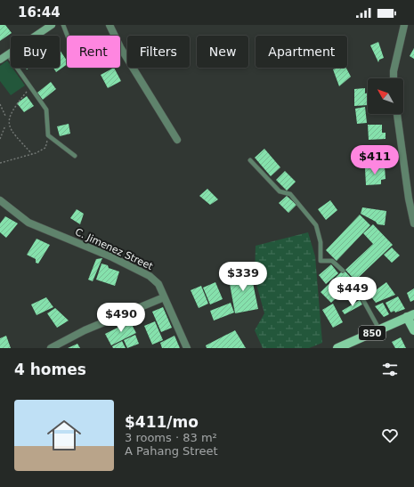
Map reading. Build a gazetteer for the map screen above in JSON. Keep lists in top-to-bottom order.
{
  "streets": {
    "main road": ["850"],
    "street": ["C. Jimenez Street"]
  },
  "north": "top left",
  "page": {
    "status": "16:44",
    "chip": [
      "Buy",
      "Rent",
      "Filters",
      "New",
      "Apartment"
    ],
    "price": [
      "$411",
      "$339",
      "$449",
      "$490"
    ],
    "heading": "4 homes",
    "list": [
      {
        "name": "$411/mo",
        "note": "3 rooms · 83 m² · A Pahang Street"
      }
    ]
  }
}
